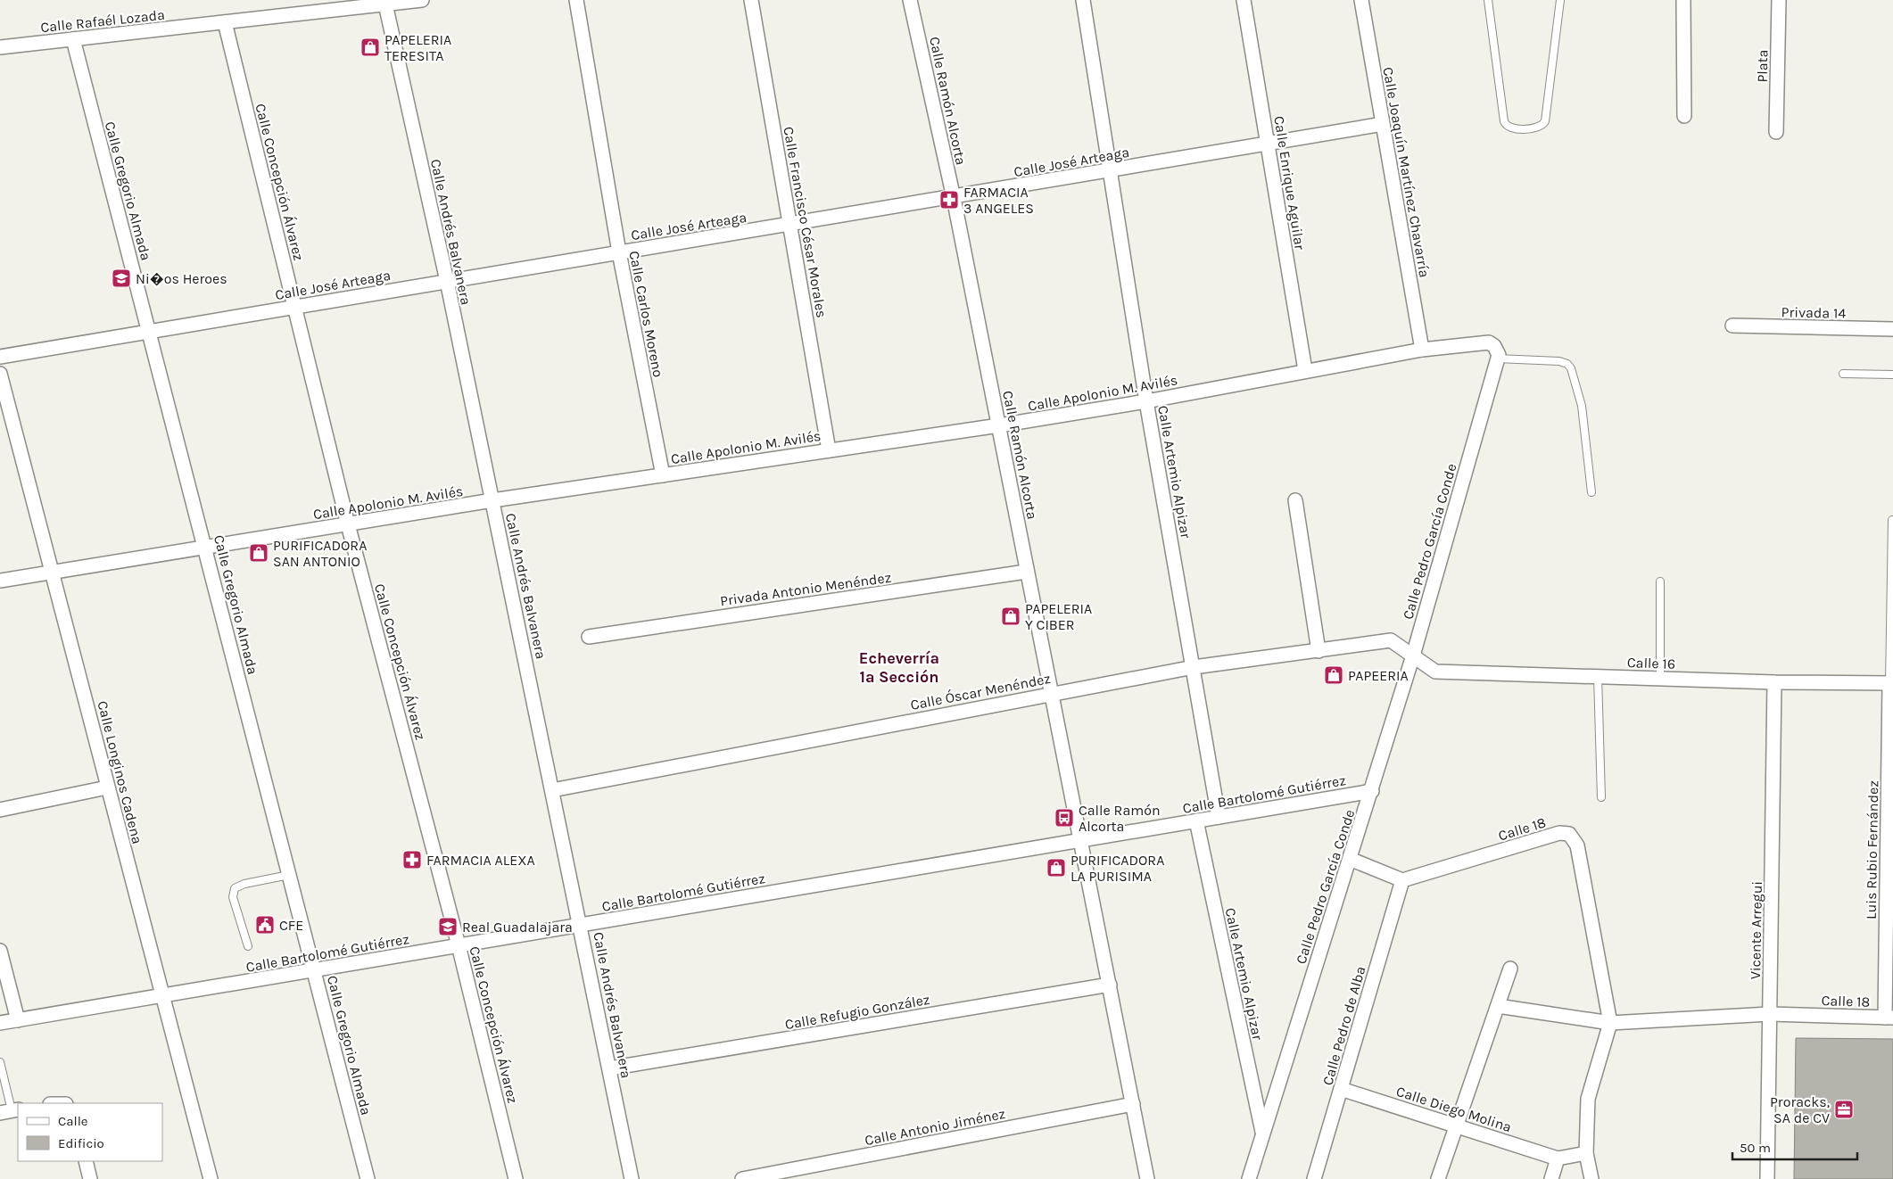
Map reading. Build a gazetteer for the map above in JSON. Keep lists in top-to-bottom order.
{
  "streets": {
    "street": [
      "Calle Rafaél Lozada",
      "Plata",
      "Calle Ramón Alcorta",
      "Calle José Arteaga",
      "Calle Joaquín Martínez Chavarría",
      "Calle Concepción Álvarez",
      "Calle Enrique Aguilar",
      "Calle Gregorio Almada",
      "Calle Francisco César Morales",
      "Calle Andrés Balvanera",
      "Privada 14",
      "Calle Carlos Moreno",
      "Calle Apolonio M. Avilés",
      "Calle Artemio Alpizar",
      "Calle Pedro García Conde",
      "Privada Antonio Menéndez",
      "Calle 16",
      "Calle Óscar Menéndez",
      "Calle Longinos Cadena",
      "Calle Bartolomé Gutiérrez",
      "Calle 18",
      "Luis Rubio Fernández",
      "Vicente Arregui",
      "Calle Refugio González",
      "Calle Pedro de Alba",
      "Calle Diego Molina",
      "Calle Antonio Jiménez"
    ]
  },
  "crossings": [
    ["Calle Rafaél Lozada", "Calle Concepción Álvarez"],
    ["Calle Rafaél Lozada", "Calle Gregorio Almada"],
    ["Calle Rafaél Lozada", "Calle Andrés Balvanera"],
    ["Calle Ramón Alcorta", "Calle José Arteaga"],
    ["Calle Ramón Alcorta", "Calle Apolonio M. Avilés"],
    ["Calle Ramón Alcorta", "Privada Antonio Menéndez"],
    ["Calle Ramón Alcorta", "Calle Óscar Menéndez"],
    ["Calle Ramón Alcorta", "Calle Bartolomé Gutiérrez"],
    ["Calle Ramón Alcorta", "Calle Refugio González"],
    ["Calle Ramón Alcorta", "Calle Antonio Jiménez"],
    ["Calle José Arteaga", "Calle Joaquín Martínez Chavarría"],
    ["Calle José Arteaga", "Calle Concepción Álvarez"],
    ["Calle José Arteaga", "Calle Enrique Aguilar"],
    ["Calle José Arteaga", "Calle Gregorio Almada"],
    ["Calle José Arteaga", "Calle Francisco César Morales"],
    ["Calle José Arteaga", "Calle Andrés Balvanera"],
    ["Calle José Arteaga", "Calle Carlos Moreno"],
    ["Calle José Arteaga", "Calle Artemio Alpizar"],
    ["Calle Joaquín Martínez Chavarría", "Calle Apolonio M. Avilés"],
    ["Calle Concepción Álvarez", "Calle Apolonio M. Avilés"],
    ["Calle Concepción Álvarez", "Calle Bartolomé Gutiérrez"],
    ["Calle Enrique Aguilar", "Calle Apolonio M. Avilés"],
    ["Calle Gregorio Almada", "Calle Apolonio M. Avilés"],
    ["Calle Gregorio Almada", "Calle Bartolomé Gutiérrez"],
    ["Calle Francisco César Morales", "Calle Apolonio M. Avilés"],
    ["Calle Andrés Balvanera", "Calle Apolonio M. Avilés"],
    ["Calle Andrés Balvanera", "Calle Óscar Menéndez"],
    ["Calle Andrés Balvanera", "Calle Bartolomé Gutiérrez"],
    ["Calle Andrés Balvanera", "Calle Refugio González"],
    ["Calle Carlos Moreno", "Calle Apolonio M. Avilés"],
    ["Calle Apolonio M. Avilés", "Calle Artemio Alpizar"],
    ["Calle Apolonio M. Avilés", "Calle Pedro García Conde"],
    ["Calle Apolonio M. Avilés", "Calle Longinos Cadena"],
    ["Calle Artemio Alpizar", "Calle Pedro García Conde"],
    ["Calle Artemio Alpizar", "Calle Óscar Menéndez"],
    ["Calle Artemio Alpizar", "Calle Bartolomé Gutiérrez"],
    ["Calle Pedro García Conde", "Calle 16"],
    ["Calle Pedro García Conde", "Calle Óscar Menéndez"],
    ["Calle Pedro García Conde", "Calle Bartolomé Gutiérrez"],
    ["Calle 16", "Calle Óscar Menéndez"],
    ["Calle 16", "Luis Rubio Fernández"],
    ["Calle 16", "Vicente Arregui"],
    ["Calle Longinos Cadena", "Calle Bartolomé Gutiérrez"],
    ["Calle 18", "Luis Rubio Fernández"],
    ["Calle 18", "Vicente Arregui"],
    ["Calle 18", "Calle Pedro de Alba"],
    ["Calle Pedro de Alba", "Calle Diego Molina"]
  ],
  "districts": ["Echeverría 1a Sección"],
  "places": {
    "shop": [
      "PAPELERIA TERESITA",
      "PURIFICADORA SAN ANTONIO",
      "PAPELERIA Y CIBER",
      "PAPEERIA",
      "PURIFICADORA LA PURISIMA"
    ],
    "pharmacy": ["FARMACIA 3 ANGELES", "FARMACIA ALEXA"],
    "school or university": ["Ni�os Heroes", "Real Guadalajara"],
    "bus stop": ["Calle Ramón Alcorta"],
    "public building": ["CFE"],
    "office": ["Proracks, SA de CV"]
  },
  "legend": ["Calle", "Edificio"],
  "scale_bar": "50 m"
}
